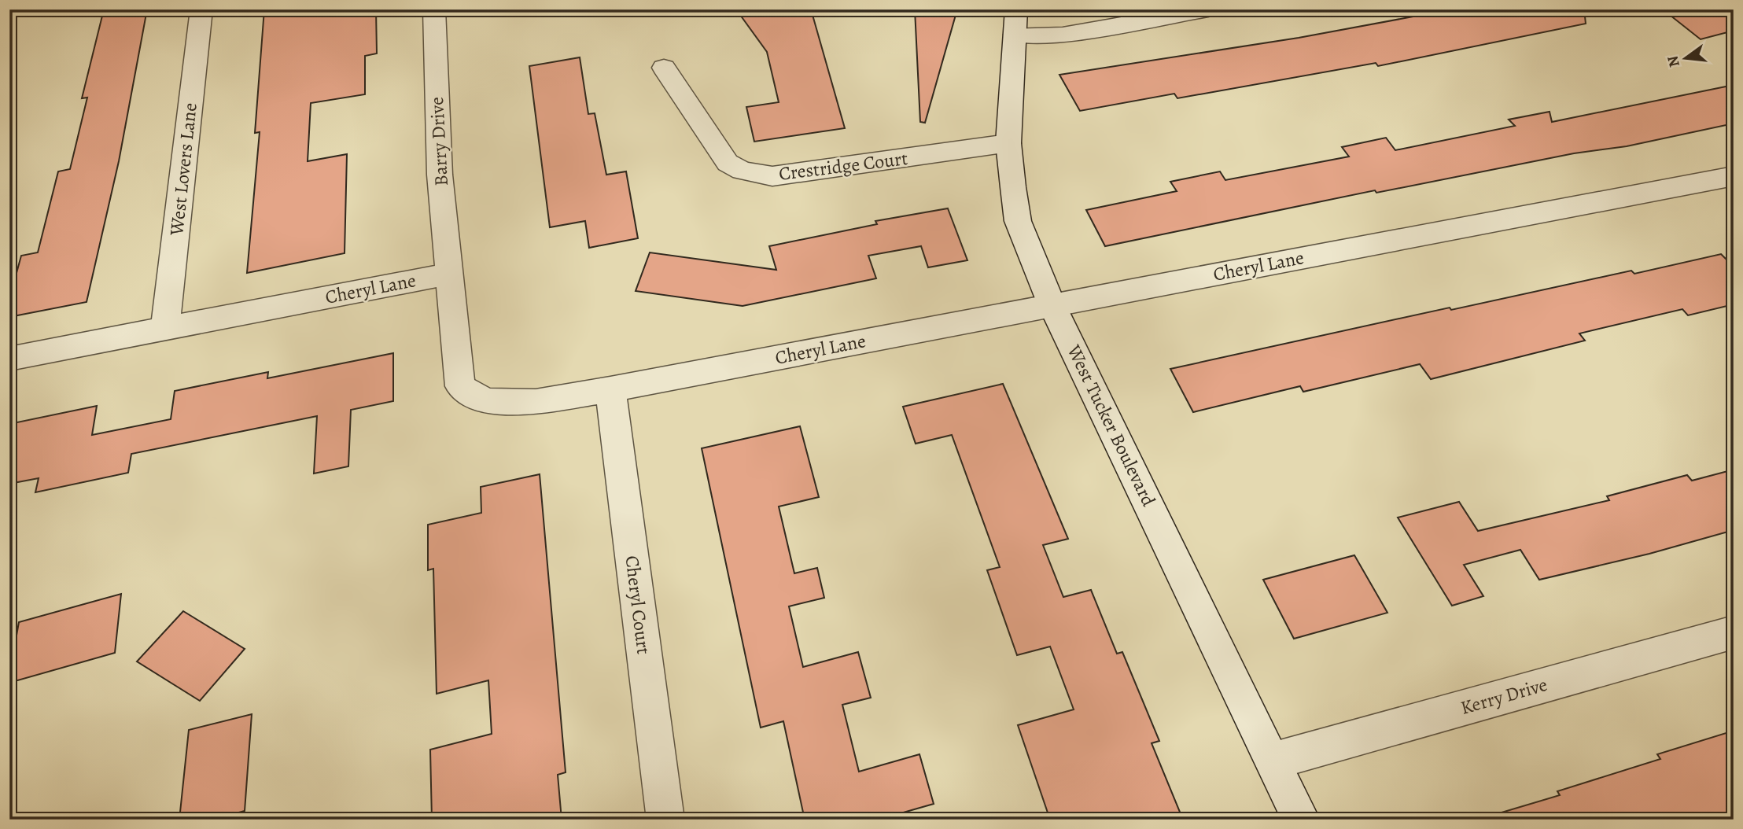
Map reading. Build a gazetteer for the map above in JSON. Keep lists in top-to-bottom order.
{
  "streets": {
    "street": [
      "Barry Drive",
      "Crestridge Court",
      "West Lovers Lane",
      "Cheryl Lane",
      "West Tucker Boulevard",
      "Cheryl Court",
      "Kerry Drive"
    ]
  },
  "crossings": [
    ["Barry Drive", "Cheryl Lane"],
    ["Crestridge Court", "West Tucker Boulevard"],
    ["West Lovers Lane", "Cheryl Lane"],
    ["Cheryl Lane", "West Tucker Boulevard"],
    ["Cheryl Lane", "Cheryl Court"],
    ["West Tucker Boulevard", "Kerry Drive"]
  ],
  "north": "left"
}
